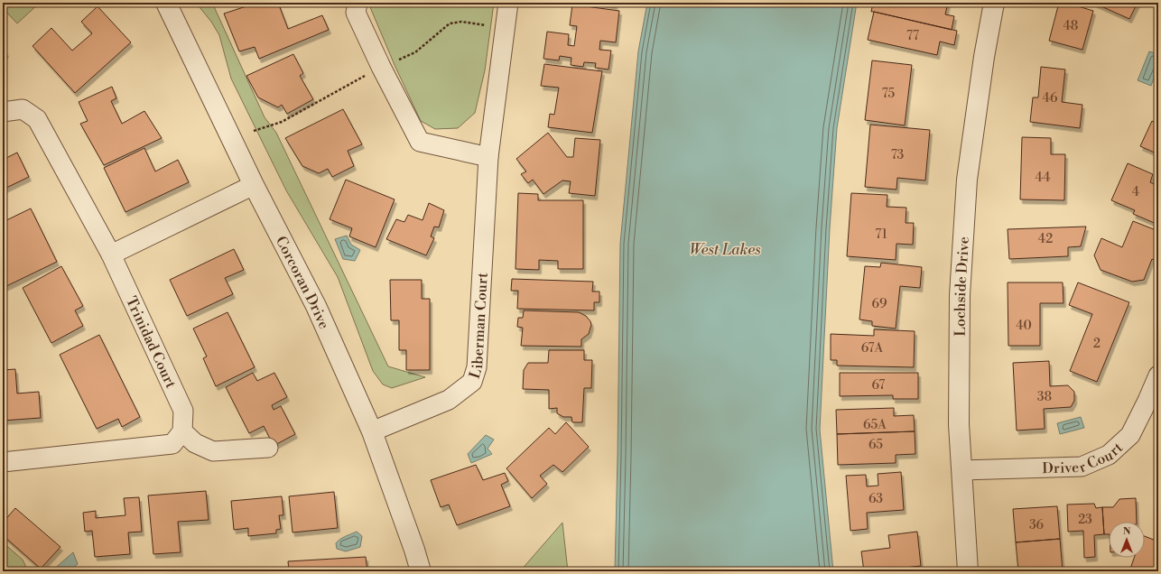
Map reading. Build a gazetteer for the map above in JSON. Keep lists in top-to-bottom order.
{
  "streets": {
    "street": [
      "Corcoran Drive",
      "Lochside Drive",
      "Liberman Court",
      "Trinidad Court",
      "Driver Court"
    ]
  },
  "crossings": [
    ["Corcoran Drive", "Liberman Court"],
    ["Lochside Drive", "Driver Court"]
  ],
  "water": ["West Lakes"],
  "house_numbers": [
    "48",
    "77",
    "75",
    "46",
    "73",
    "44",
    "4",
    "71",
    "42",
    "69",
    "40",
    "2",
    "67A",
    "67",
    "38",
    "65A",
    "65",
    "63",
    "23",
    "36"
  ],
  "north": "top"
}
